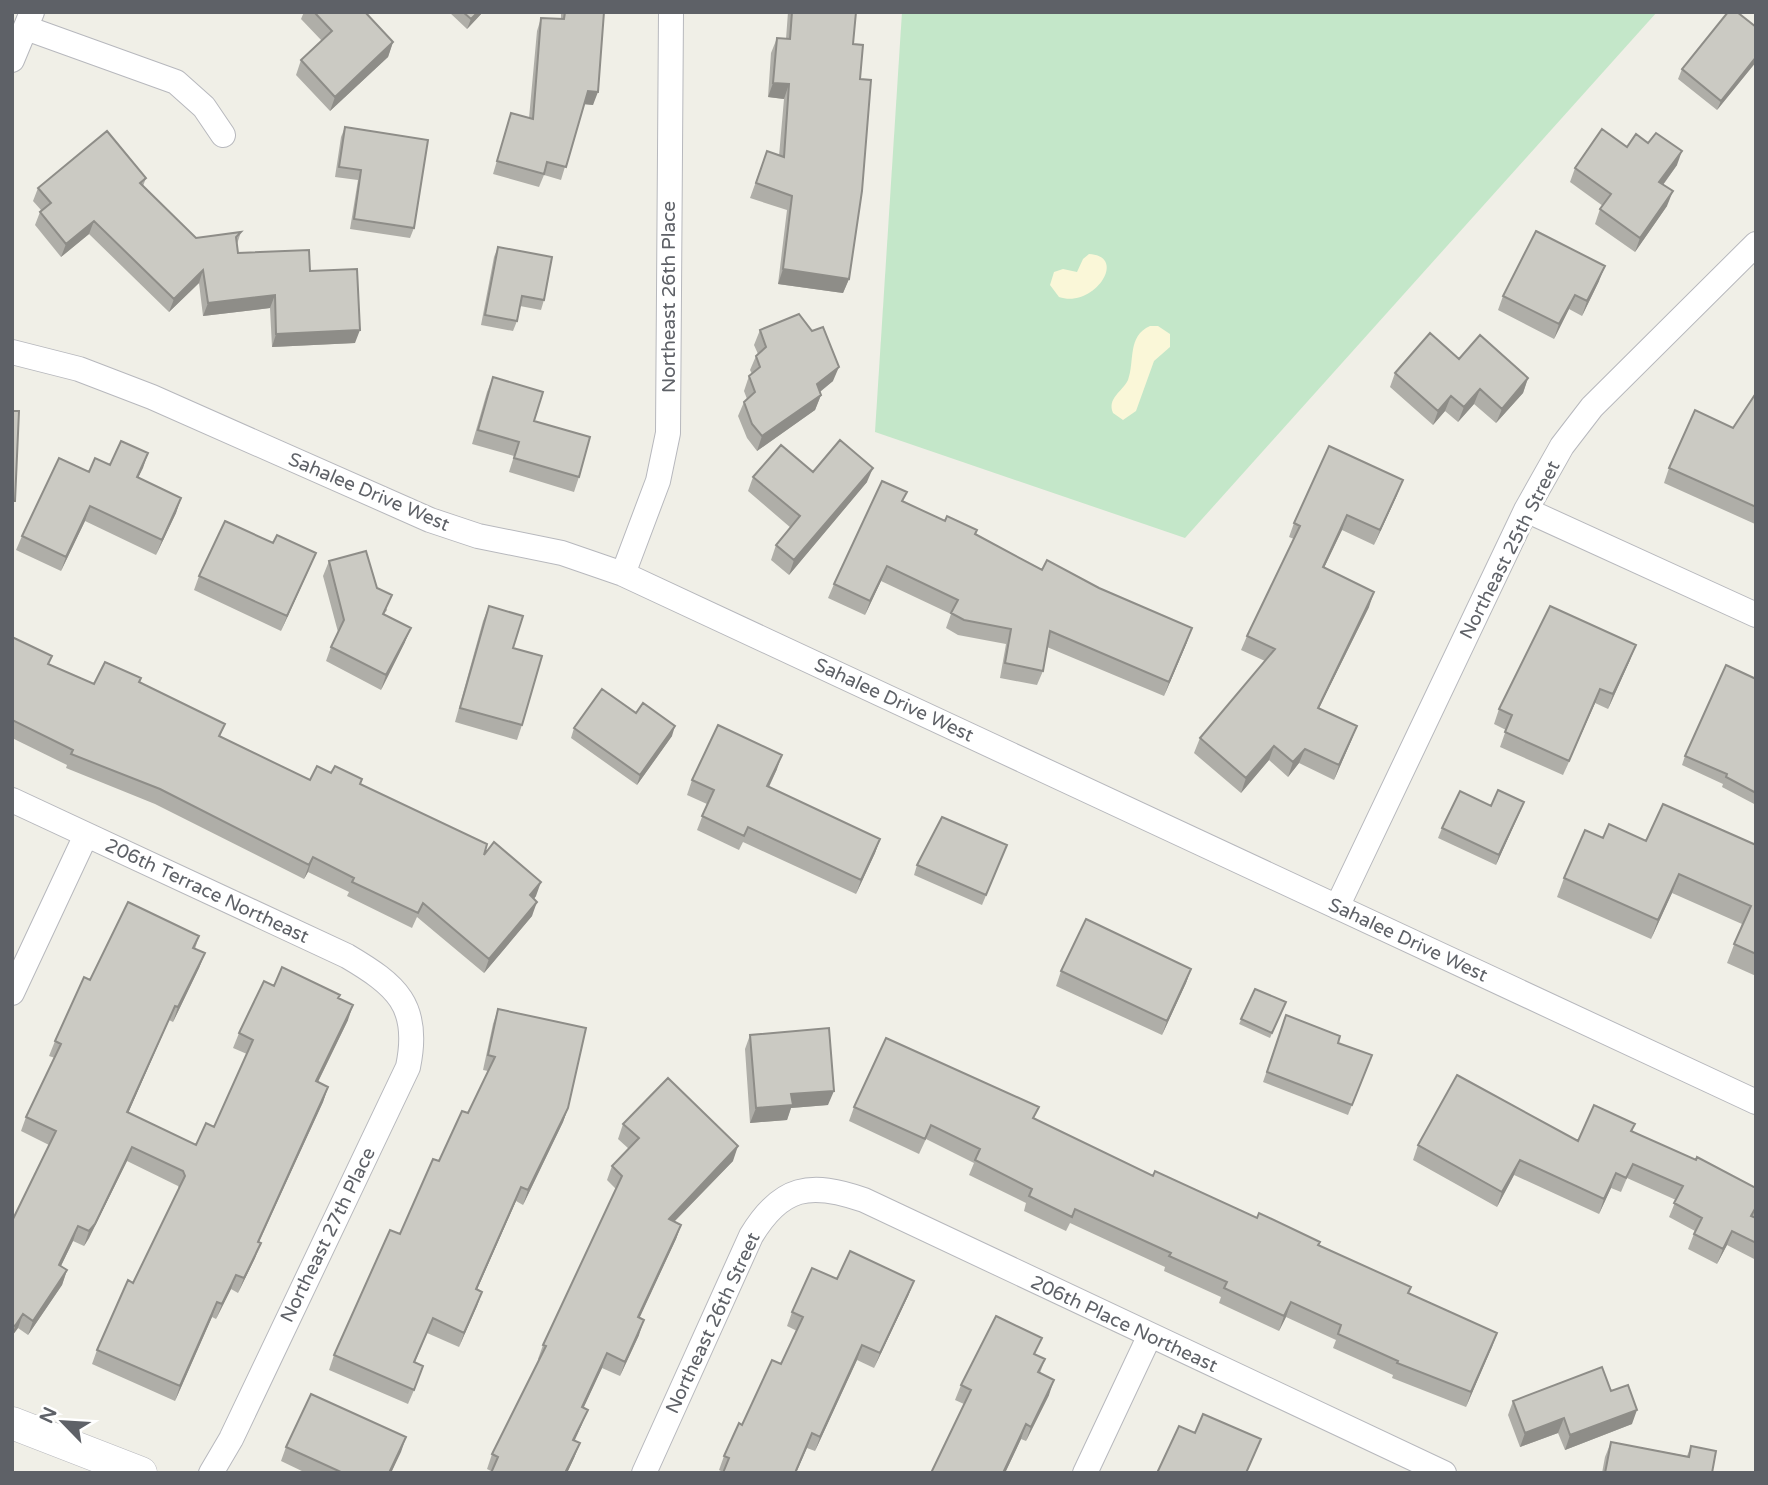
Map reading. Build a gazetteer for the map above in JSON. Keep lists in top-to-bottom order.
{
  "streets": {
    "street": [
      "Northeast 26th Place",
      "Sahalee Drive West",
      "Northeast 25th Street",
      "206th Terrace Northeast",
      "Northeast 27th Place",
      "Northeast 26th Street",
      "206th Place Northeast"
    ]
  },
  "crossings": [
    ["Northeast 26th Place", "Sahalee Drive West"],
    ["Sahalee Drive West", "Northeast 25th Street"],
    ["206th Terrace Northeast", "Northeast 27th Place"],
    ["Northeast 26th Street", "206th Place Northeast"]
  ],
  "north": "top left"
}
